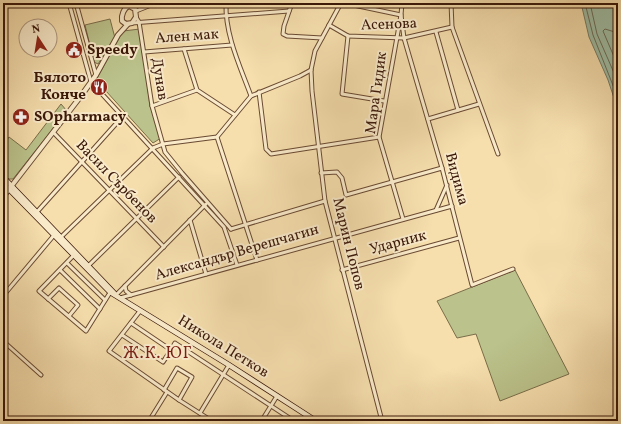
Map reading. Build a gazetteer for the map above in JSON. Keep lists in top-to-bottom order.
{
  "streets": {
    "main road": ["Никола Петков"],
    "street": [
      "Асенова",
      "Ален мак",
      "Дунав",
      "Мара Гидик",
      "Видима",
      "Васил Сърбенов",
      "Ударник",
      "Марин Попов",
      "Александър Верешчагин"
    ]
  },
  "crossings": [
    ["Асенова", "Мара Гидик"],
    ["Асенова", "Видима"],
    ["Асенова", "Марин Попов"],
    ["Ален мак", "Дунав"],
    ["Мара Гидик", "Видима"],
    ["Мара Гидик", "Александър Верешчагин"],
    ["Видима", "Ударник"],
    ["Видима", "Александър Верешчагин"],
    ["Ударник", "Марин Попов"],
    ["Марин Попов", "Александър Верешчагин"],
    ["Александър Верешчагин", "Никола Петков"]
  ],
  "districts": ["Ж.К. ЮГ"],
  "places": {
    "public building": ["Speedy"],
    "restaurant": ["Бялото Конче"],
    "pharmacy": ["SOpharmacy"]
  },
  "north": "top"
}
